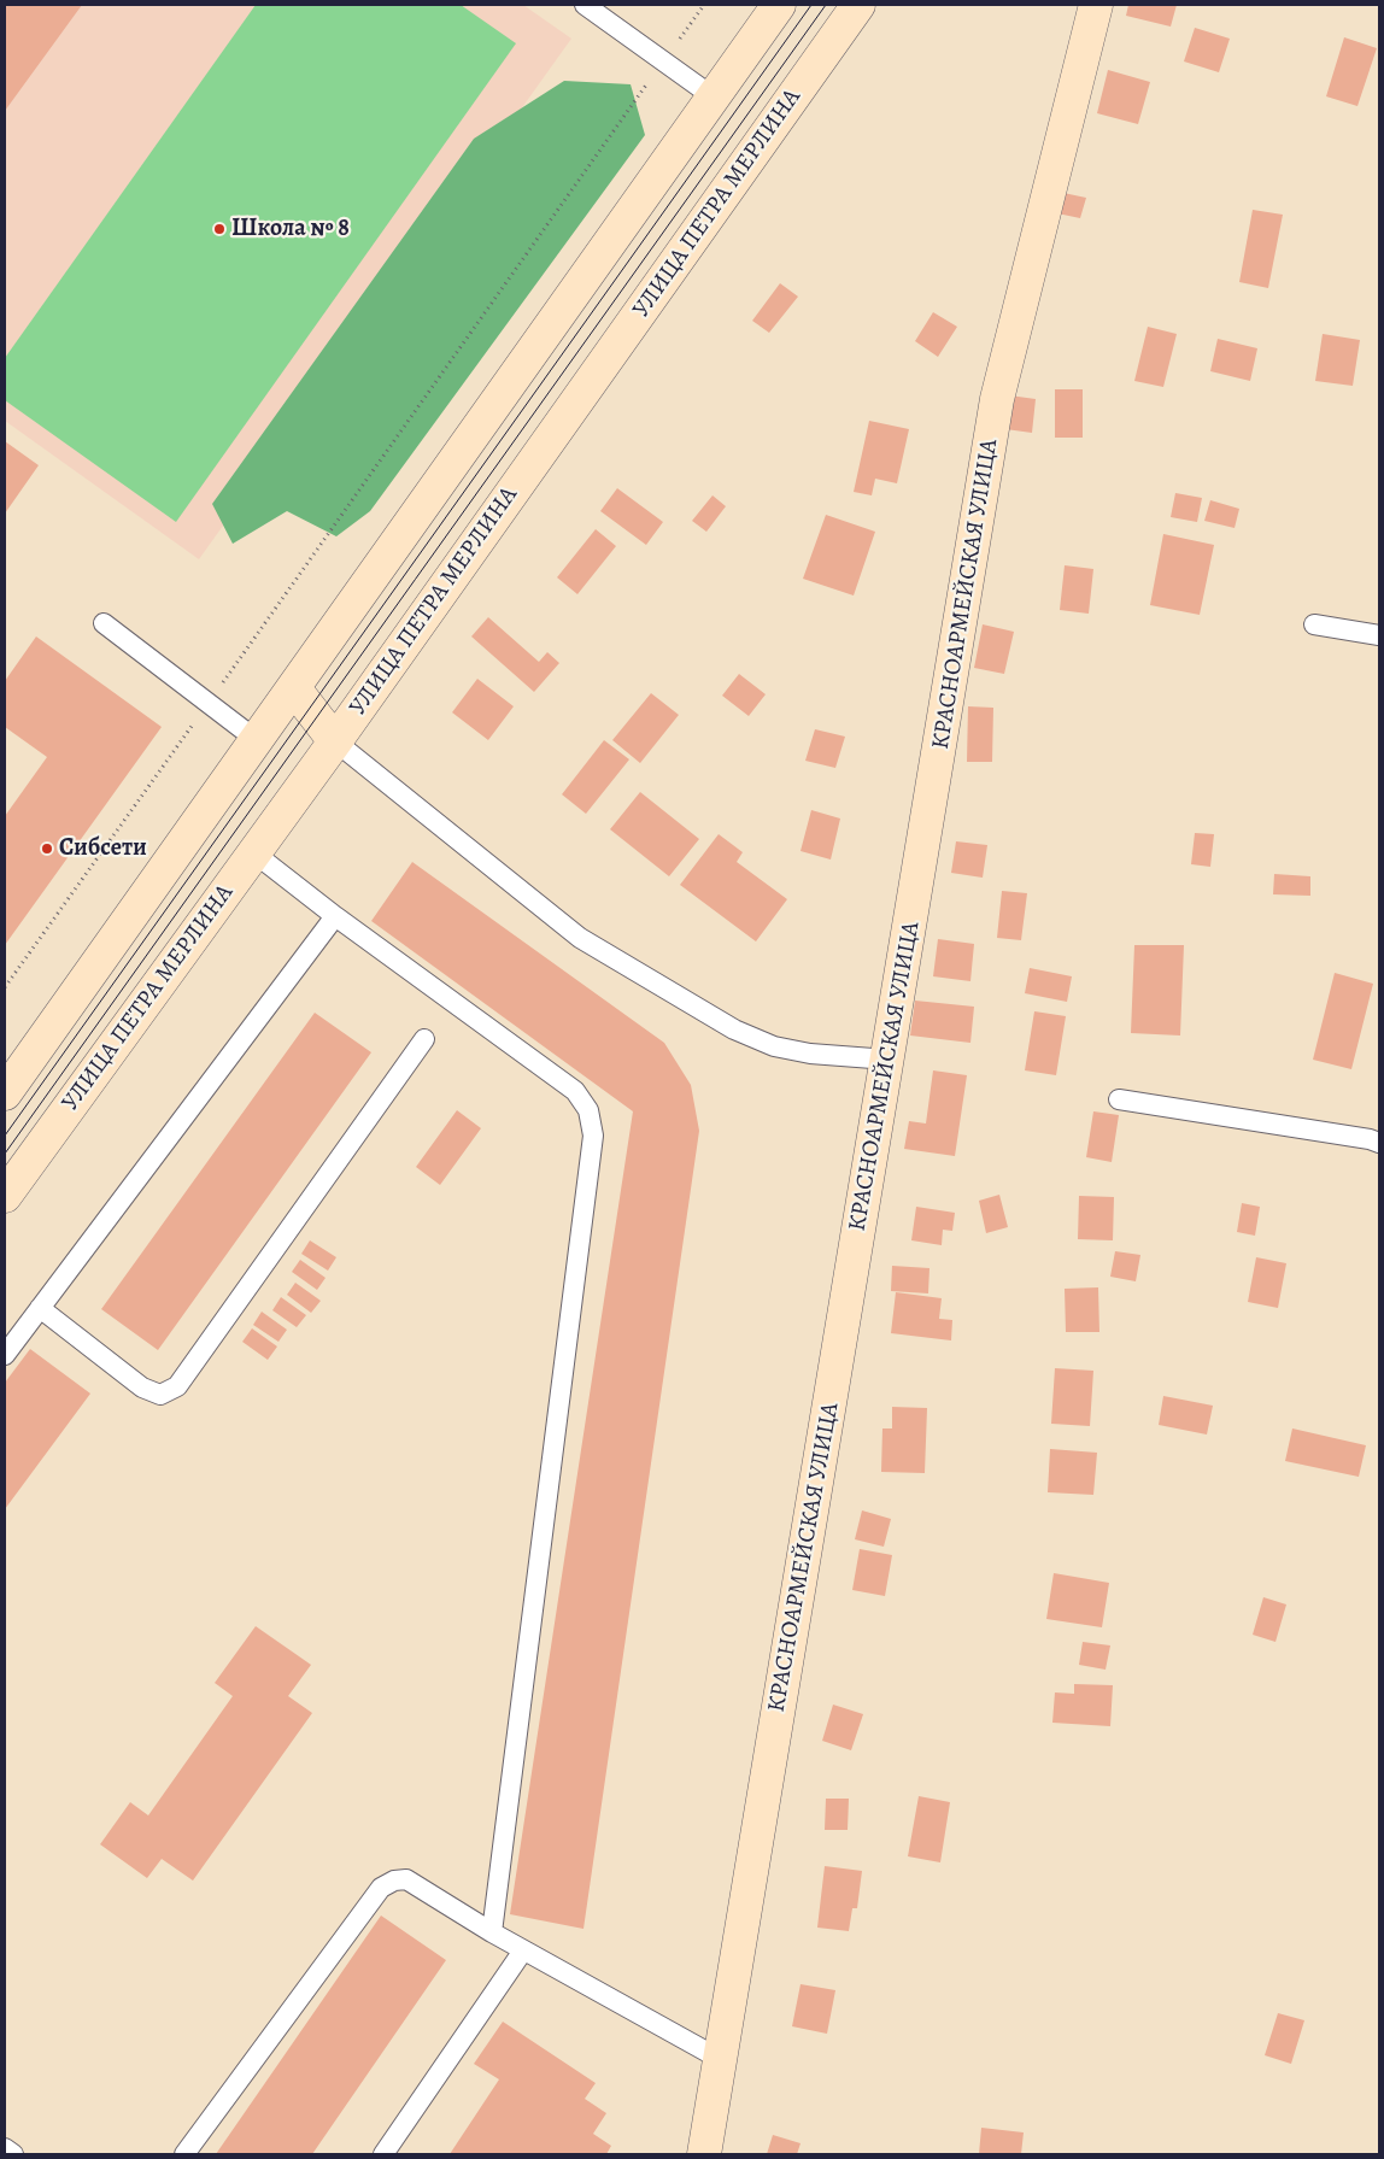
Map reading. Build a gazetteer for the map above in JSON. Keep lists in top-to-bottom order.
{
  "streets": {
    "main road": ["УЛИЦА ПЕТРА МЕРЛИНА", "КРАСНОАРМЕЙСКАЯ УЛИЦА"]
  },
  "places": ["Школа № 8", "Сибсети"]
}
